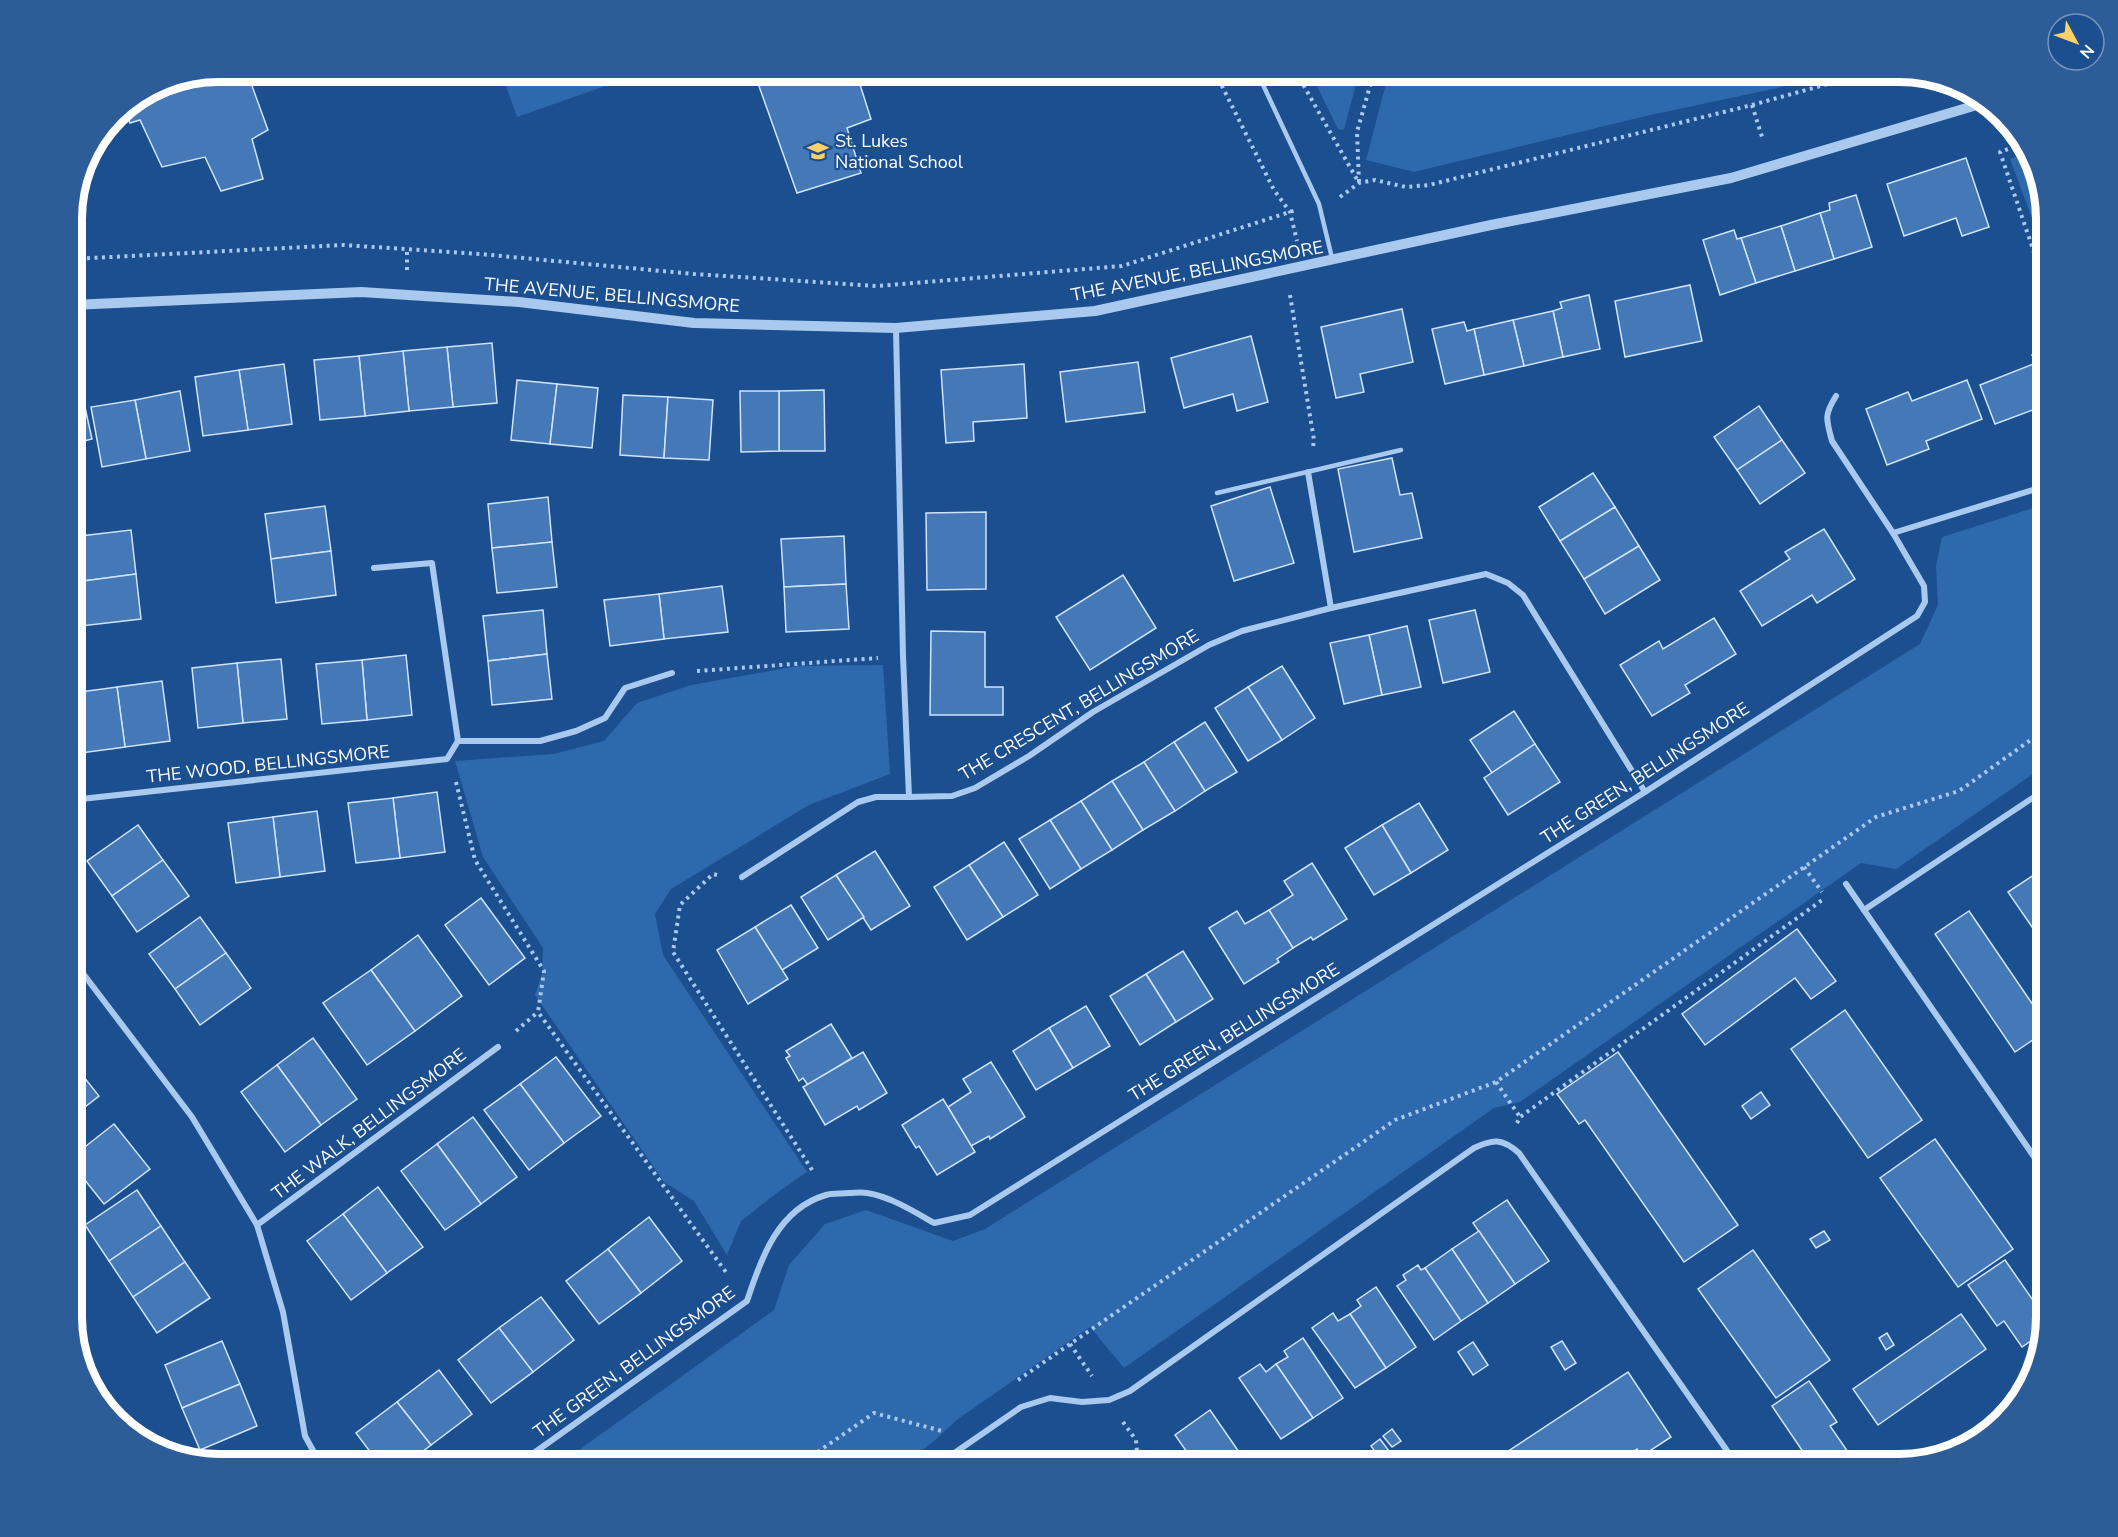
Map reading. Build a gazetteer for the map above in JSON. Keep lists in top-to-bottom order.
{
  "streets": {
    "street": [
      "THE AVENUE, BELLINGSMORE",
      "THE CRESCENT, BELLINGSMORE",
      "THE WOOD, BELLINGSMORE",
      "THE GREEN, BELLINGSMORE",
      "THE WALK, BELLINGSMORE"
    ]
  },
  "crossings": [
    ["THE CRESCENT, BELLINGSMORE", "THE GREEN, BELLINGSMORE"]
  ],
  "places": {
    "school or university": ["St. Lukes National School"]
  },
  "north": "bottom right"
}
